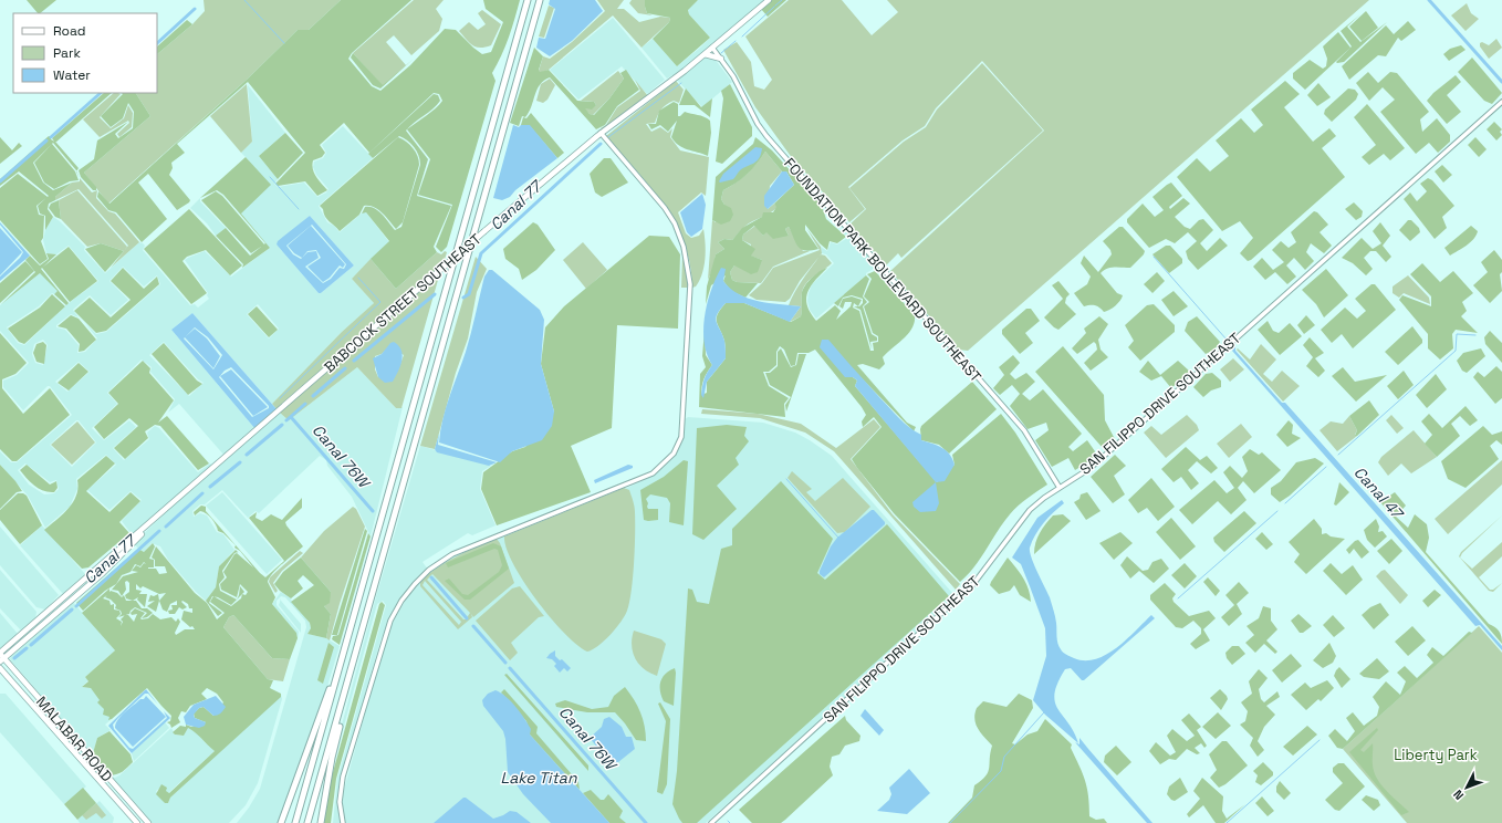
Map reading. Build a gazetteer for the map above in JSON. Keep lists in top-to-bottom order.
{
  "streets": {
    "main road": ["BABCOCK STREET SOUTHEAST", "MALABAR ROAD"],
    "street": ["FOUNDATION PARK BOULEVARD SOUTHEAST", "SAN FILIPPO DRIVE SOUTHEAST"]
  },
  "crossings": [
    ["FOUNDATION PARK BOULEVARD SOUTHEAST", "BABCOCK STREET SOUTHEAST"],
    ["FOUNDATION PARK BOULEVARD SOUTHEAST", "SAN FILIPPO DRIVE SOUTHEAST"],
    ["BABCOCK STREET SOUTHEAST", "MALABAR ROAD"]
  ],
  "water": [
    "Canal 77",
    "Canal 76W",
    "Canal 47",
    "Lake Titan"
  ],
  "parks": ["Liberty Park"],
  "legend": ["Road", "Park", "Water"],
  "north": "bottom left"
}
